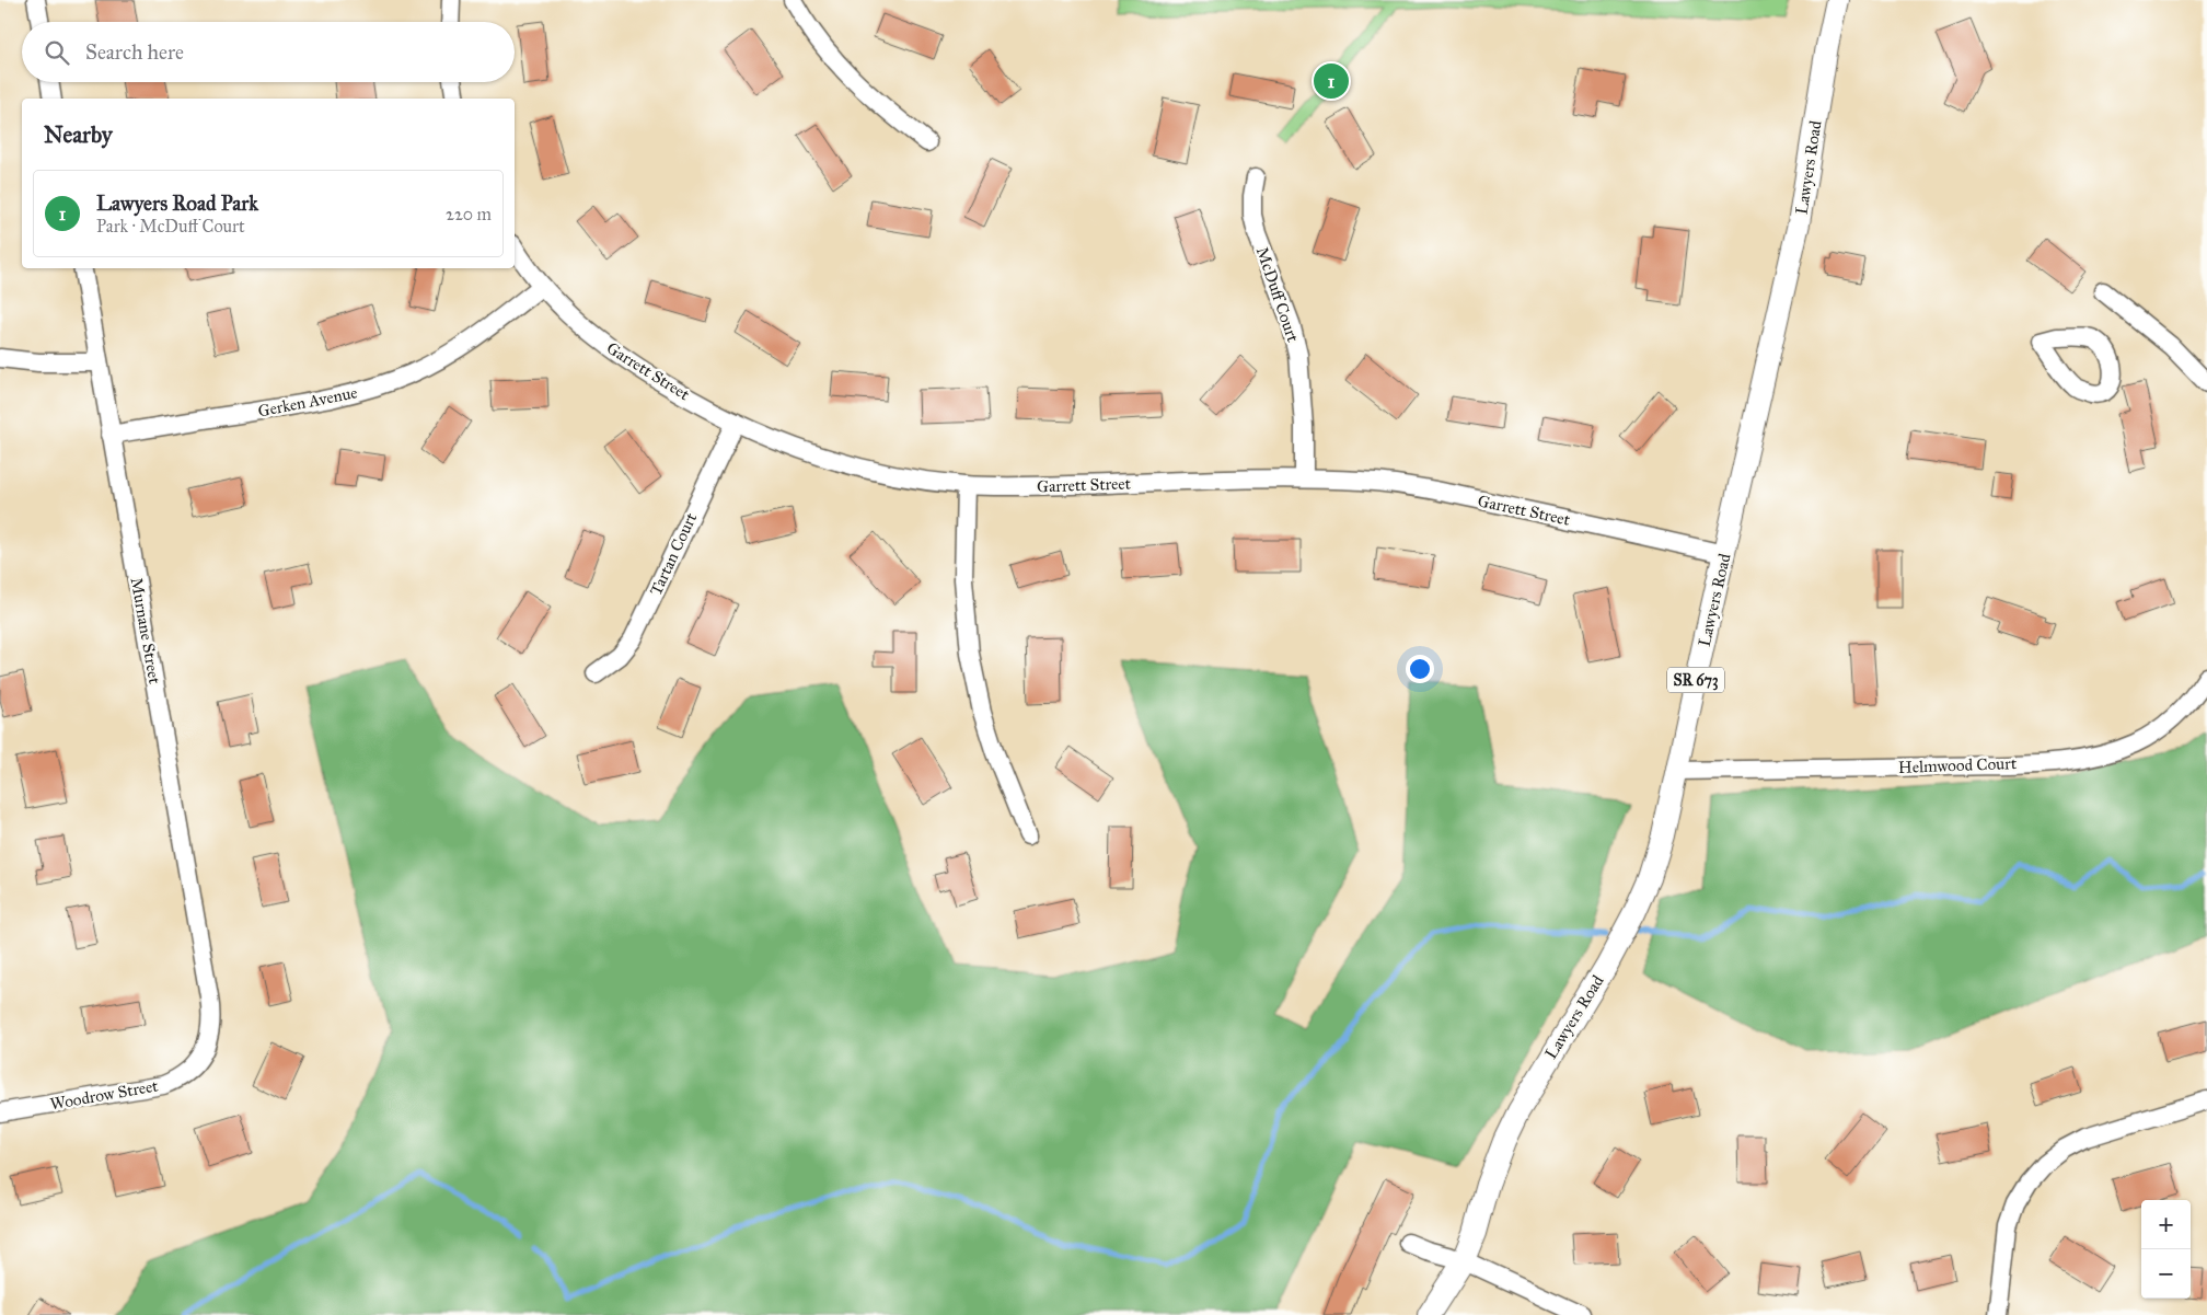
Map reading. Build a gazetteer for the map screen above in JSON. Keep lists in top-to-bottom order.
{
  "streets": {
    "main road": ["Lawyers Road", "SR 673"],
    "street": [
      "McDuff Court",
      "Garrett Street",
      "Gerken Avenue",
      "Tartan Court",
      "Murnane Street",
      "Helmwood Court",
      "Woodrow Street"
    ]
  },
  "crossings": [
    ["Lawyers Road", "Garrett Street"],
    ["Lawyers Road", "Helmwood Court"],
    ["McDuff Court", "Garrett Street"],
    ["Garrett Street", "Gerken Avenue"],
    ["Garrett Street", "Tartan Court"],
    ["Gerken Avenue", "Murnane Street"],
    ["Murnane Street", "Woodrow Street"]
  ],
  "page": {
    "search": "Search here",
    "pins": "1",
    "heading": "Nearby",
    "list": [
      {
        "mark": "1",
        "name": "Lawyers Road Park",
        "note": "Park · McDuff Court",
        "value": "220 m"
      }
    ],
    "map_buttons": ["+", "−"]
  }
}
